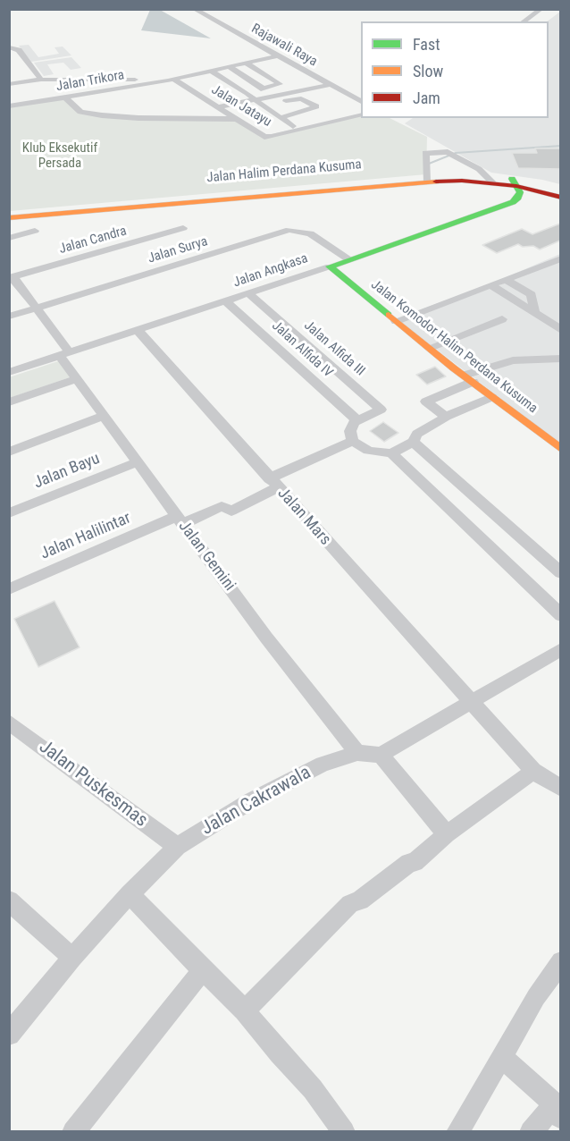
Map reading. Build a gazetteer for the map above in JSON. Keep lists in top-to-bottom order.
{
  "streets": {
    "street": [
      "Rajawali Raya",
      "Jalan Trikora",
      "Jalan Jatayu",
      "Jalan Halim Perdana Kusuma",
      "Jalan Candra",
      "Jalan Surya",
      "Jalan Angkasa",
      "Jalan Komodor Halim Perdana Kusuma",
      "Jalan Alfida III",
      "Jalan Alfida IV",
      "Jalan Bayu",
      "Jalan Mars",
      "Jalan Halilintar",
      "Jalan Gemini",
      "Jalan Puskesmas",
      "Jalan Cakrawala"
    ]
  },
  "crossings": [
    ["Jalan Trikora", "Jalan Jatayu"],
    ["Jalan Candra", "Jalan Gemini"],
    ["Jalan Surya", "Jalan Angkasa"],
    ["Jalan Surya", "Jalan Gemini"],
    ["Jalan Angkasa", "Jalan Komodor Halim Perdana Kusuma"],
    ["Jalan Angkasa", "Jalan Alfida III"],
    ["Jalan Angkasa", "Jalan Alfida IV"],
    ["Jalan Angkasa", "Jalan Mars"],
    ["Jalan Angkasa", "Jalan Gemini"],
    ["Jalan Alfida III", "Jalan Alfida IV"],
    ["Jalan Bayu", "Jalan Gemini"],
    ["Jalan Mars", "Jalan Halilintar"],
    ["Jalan Halilintar", "Jalan Gemini"],
    ["Jalan Gemini", "Jalan Cakrawala"],
    ["Jalan Puskesmas", "Jalan Cakrawala"]
  ],
  "parks": ["Klub Eksekutif Persada"],
  "legend": ["Fast", "Slow", "Jam"]
}
